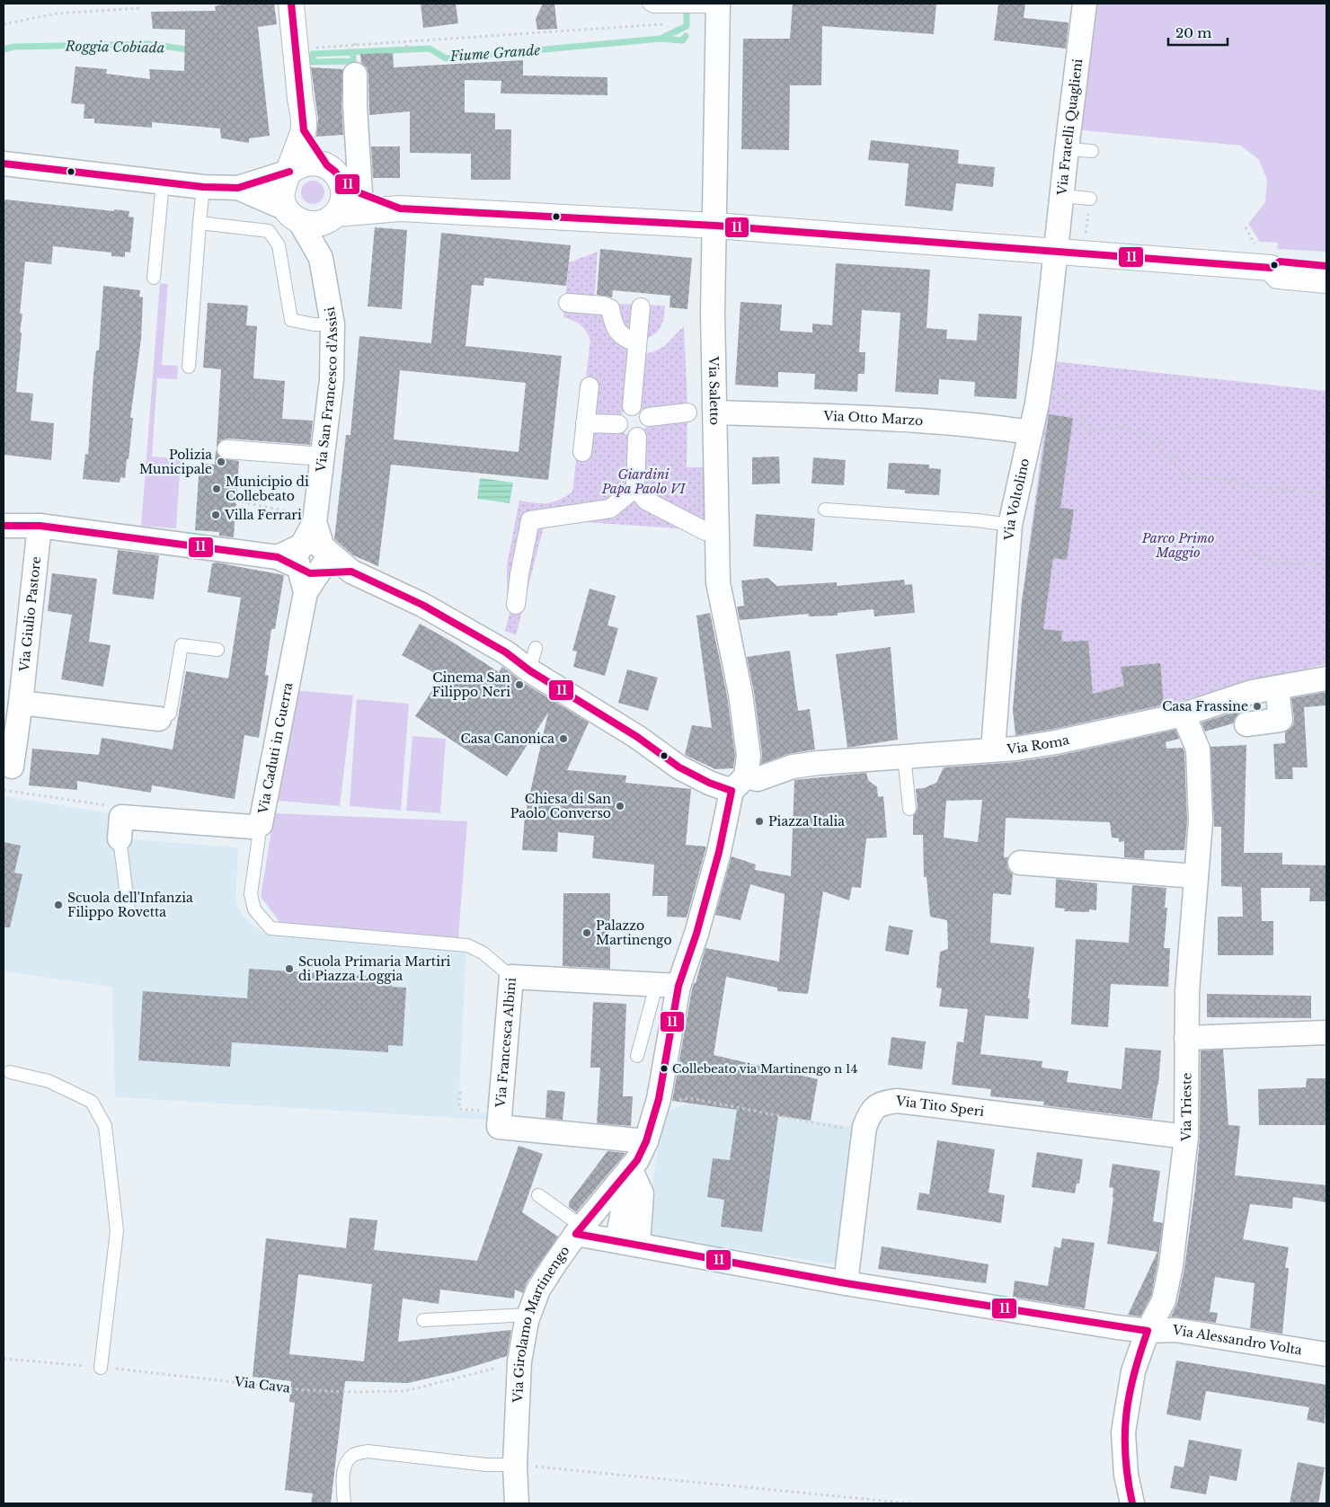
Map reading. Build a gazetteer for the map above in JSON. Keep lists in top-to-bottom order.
{
  "streets": {
    "street": [
      "Via Fratelli Quaglieni",
      "Via San Francesco d'Assisi",
      "Via Saletto",
      "Via Otto Marzo",
      "Via Voltolino",
      "Via Giulio Pastore",
      "Via Roma",
      "Via Caduti in Guerra",
      "Via Francesca Albini",
      "Via Trieste",
      "Via Tito Speri",
      "Via Girolamo Martinengo",
      "Via Alessandro Volta"
    ],
    "path": ["Via Cava"]
  },
  "crossings": [
    ["Via Fratelli Quaglieni", "Via Voltolino"],
    ["Via San Francesco d'Assisi", "Via Caduti in Guerra"],
    ["Via Saletto", "Via Otto Marzo"],
    ["Via Saletto", "Via Roma"],
    ["Via Saletto", "Via Girolamo Martinengo"],
    ["Via Otto Marzo", "Via Voltolino"],
    ["Via Voltolino", "Via Roma"],
    ["Via Roma", "Via Trieste"],
    ["Via Roma", "Via Girolamo Martinengo"],
    ["Via Francesca Albini", "Via Girolamo Martinengo"],
    ["Via Trieste", "Via Tito Speri"],
    ["Via Trieste", "Via Alessandro Volta"],
    ["Via Tito Speri", "Via Alessandro Volta"],
    ["Via Girolamo Martinengo", "Via Alessandro Volta"],
    ["Via Girolamo Martinengo", "Via Cava"]
  ],
  "water": ["Roggia Cobiada", "Fiume Grande"],
  "parks": ["Giardini Papa Paolo VI", "Parco Primo Maggio"],
  "places": [
    "Polizia Municipale",
    "Municipio di Collebeato",
    "Villa Ferrari",
    "Cinema San Filippo Neri",
    "Casa Frassine",
    "Casa Canonica",
    "Chiesa di San Paolo Converso",
    "Piazza Italia",
    "Scuola dell'Infanzia Filippo Rovetta",
    "Palazzo Martinengo",
    "Scuola Primaria Martiri di Piazza Loggia",
    "Collebeato via Martinengo n 14"
  ],
  "lines": ["transit line 11"],
  "scale_bar": "20 m"
}
